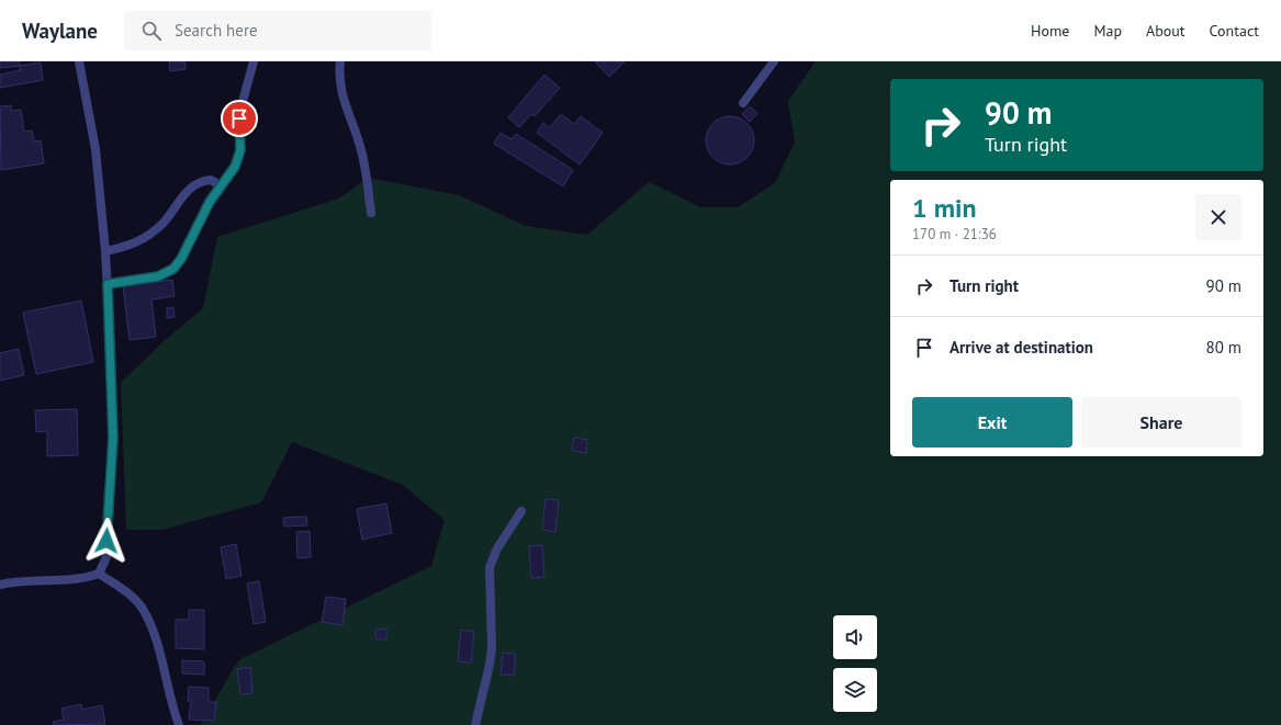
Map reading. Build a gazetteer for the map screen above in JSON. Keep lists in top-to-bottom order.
{
  "page": {
    "header": "Waylane",
    "search": "Search here",
    "nav": [
      "Home",
      "Map",
      "About",
      "Contact"
    ],
    "turn": ["90 m", "Turn right"],
    "heading": ["1 min", "170 m · 21:36"],
    "list": [
      {
        "name": "Turn right",
        "value": "90 m"
      },
      {
        "name": "Arrive at destination",
        "value": "80 m"
      }
    ],
    "buttons": ["Exit", "Share"]
  }
}
